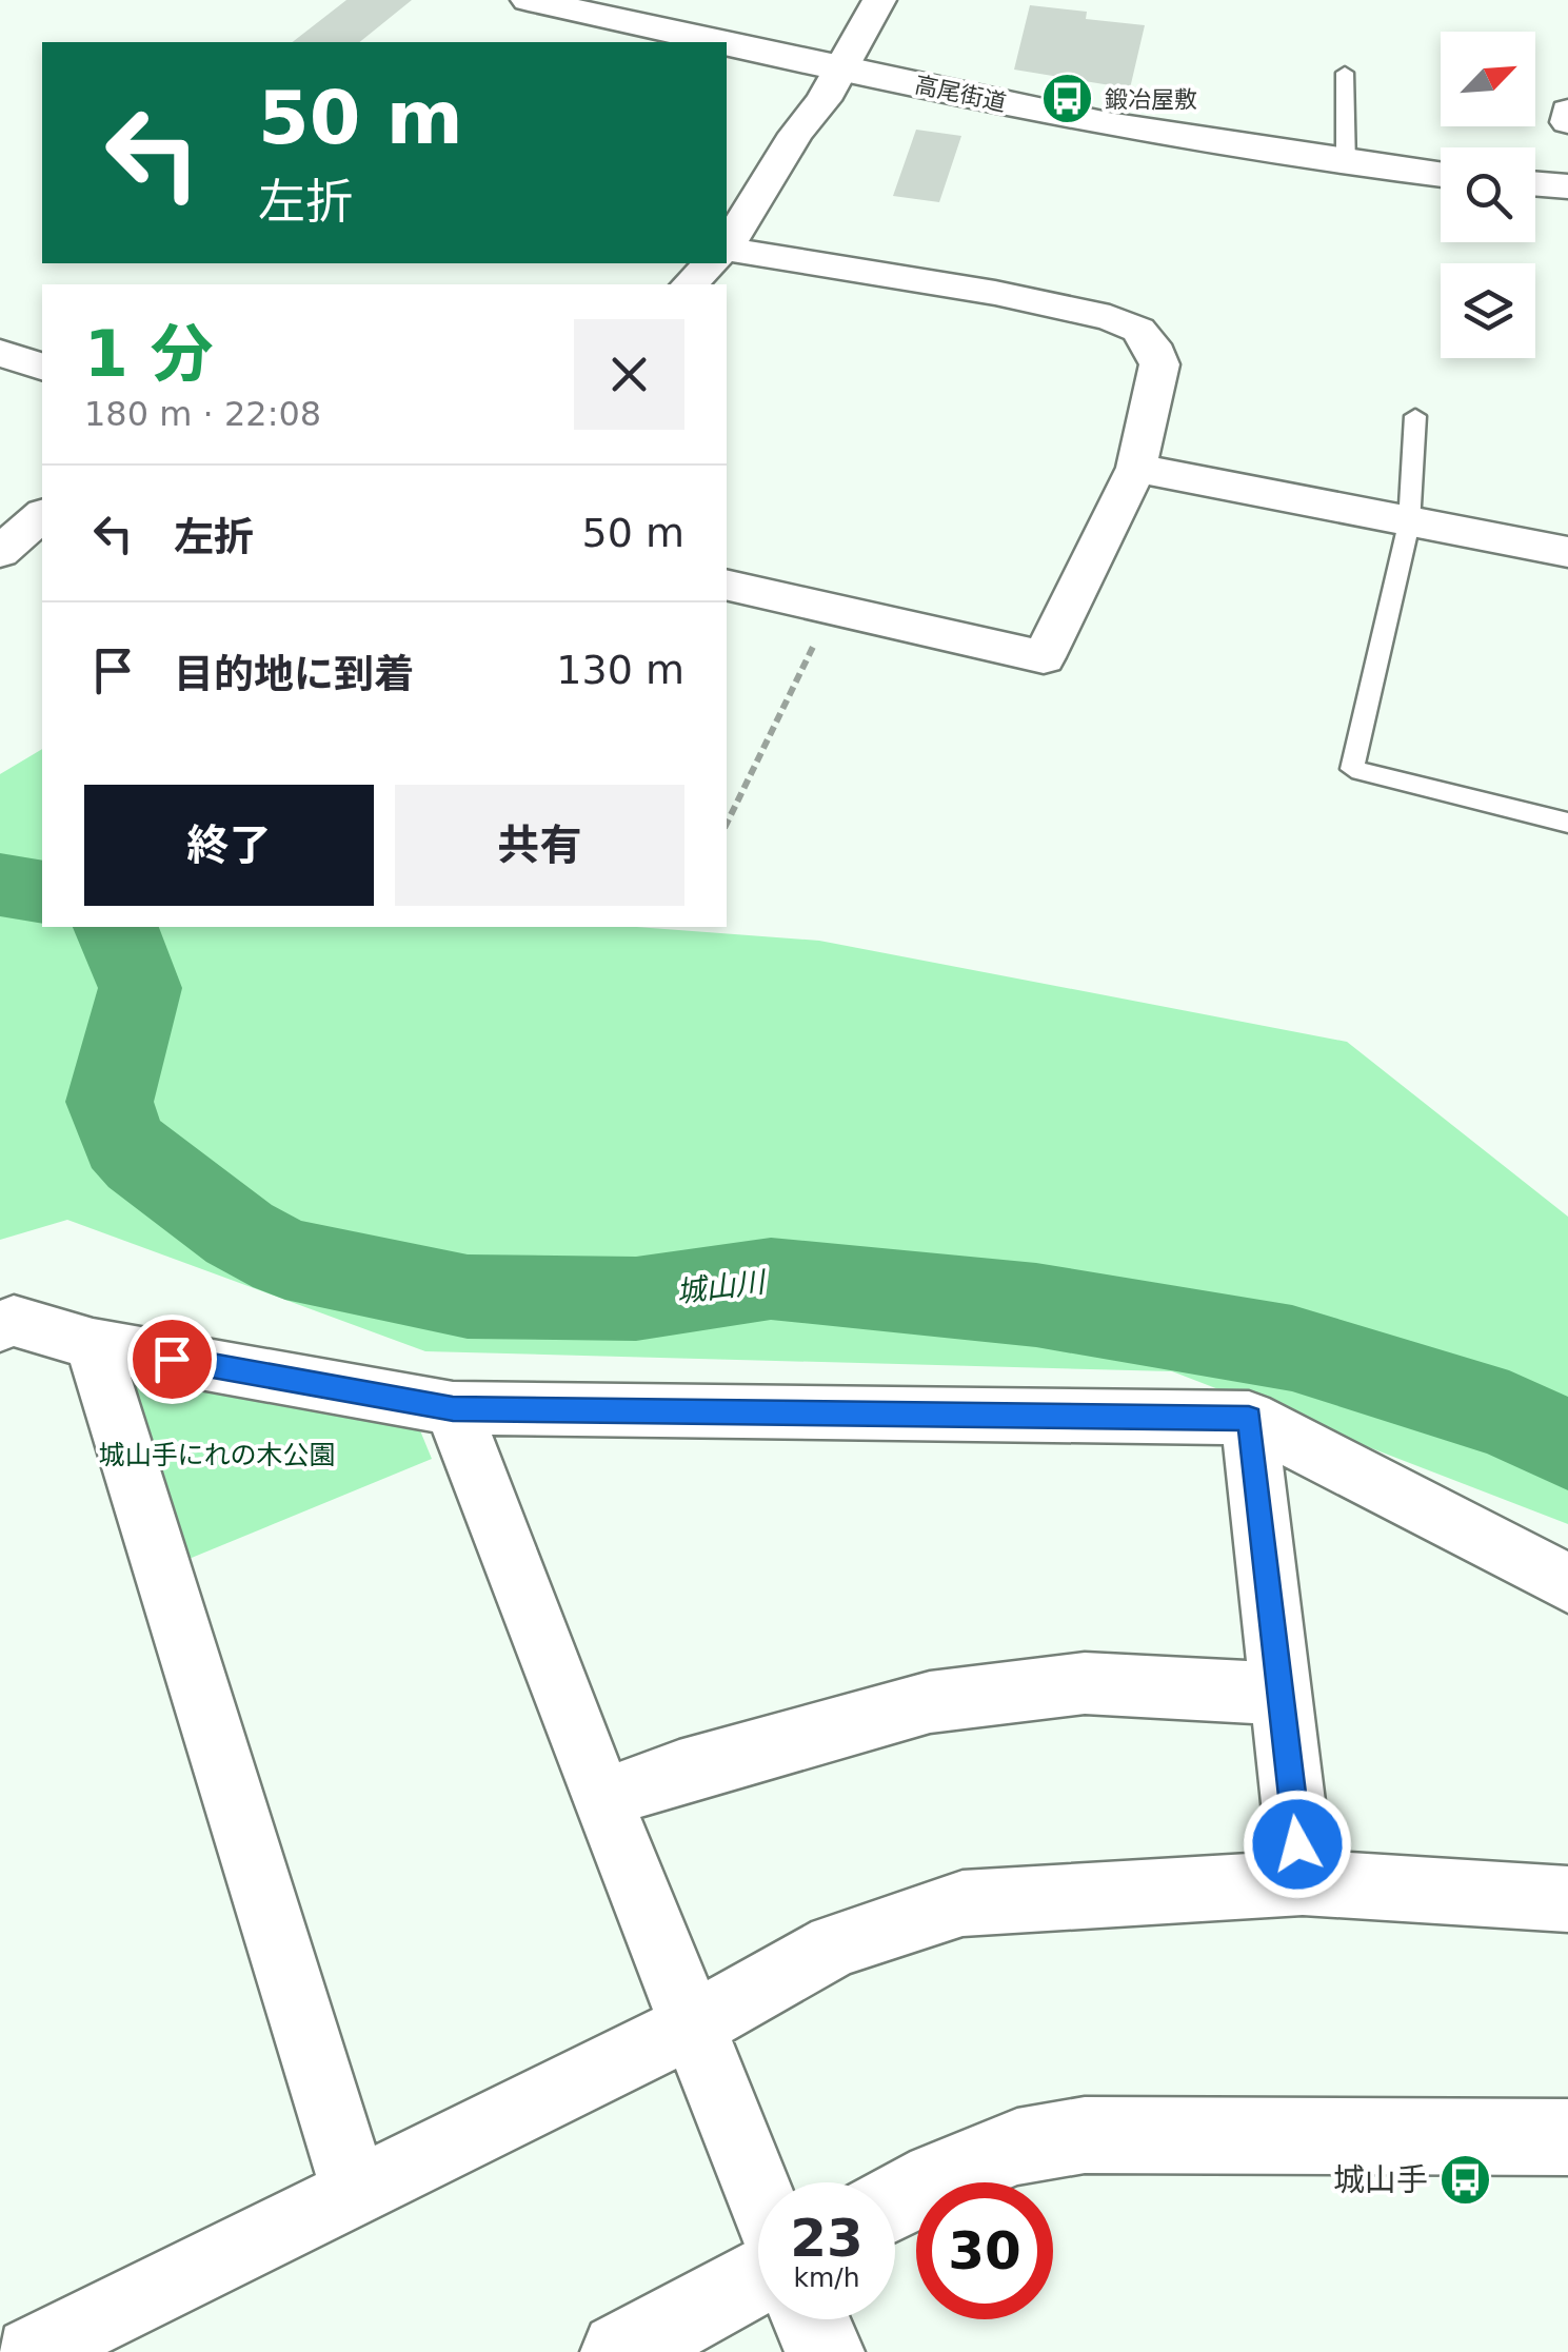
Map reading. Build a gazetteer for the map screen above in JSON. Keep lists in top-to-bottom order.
{
  "streets": {
    "main road": ["高尾街道"]
  },
  "water": ["城山川"],
  "parks": ["城山手にれの木公園"],
  "places": {
    "bus stop": ["鍛冶屋敷", "城山手"]
  },
  "north": "top right",
  "page": {
    "turn": ["50 m", "左折"],
    "heading": ["1 分", "180 m · 22:08"],
    "list": [
      {
        "name": "左折",
        "value": "50 m"
      },
      {
        "name": "目的地に到着",
        "value": "130 m"
      }
    ],
    "buttons": ["終了", "共有"],
    "speed": "23 km/h",
    "limit": "30"
  }
}
